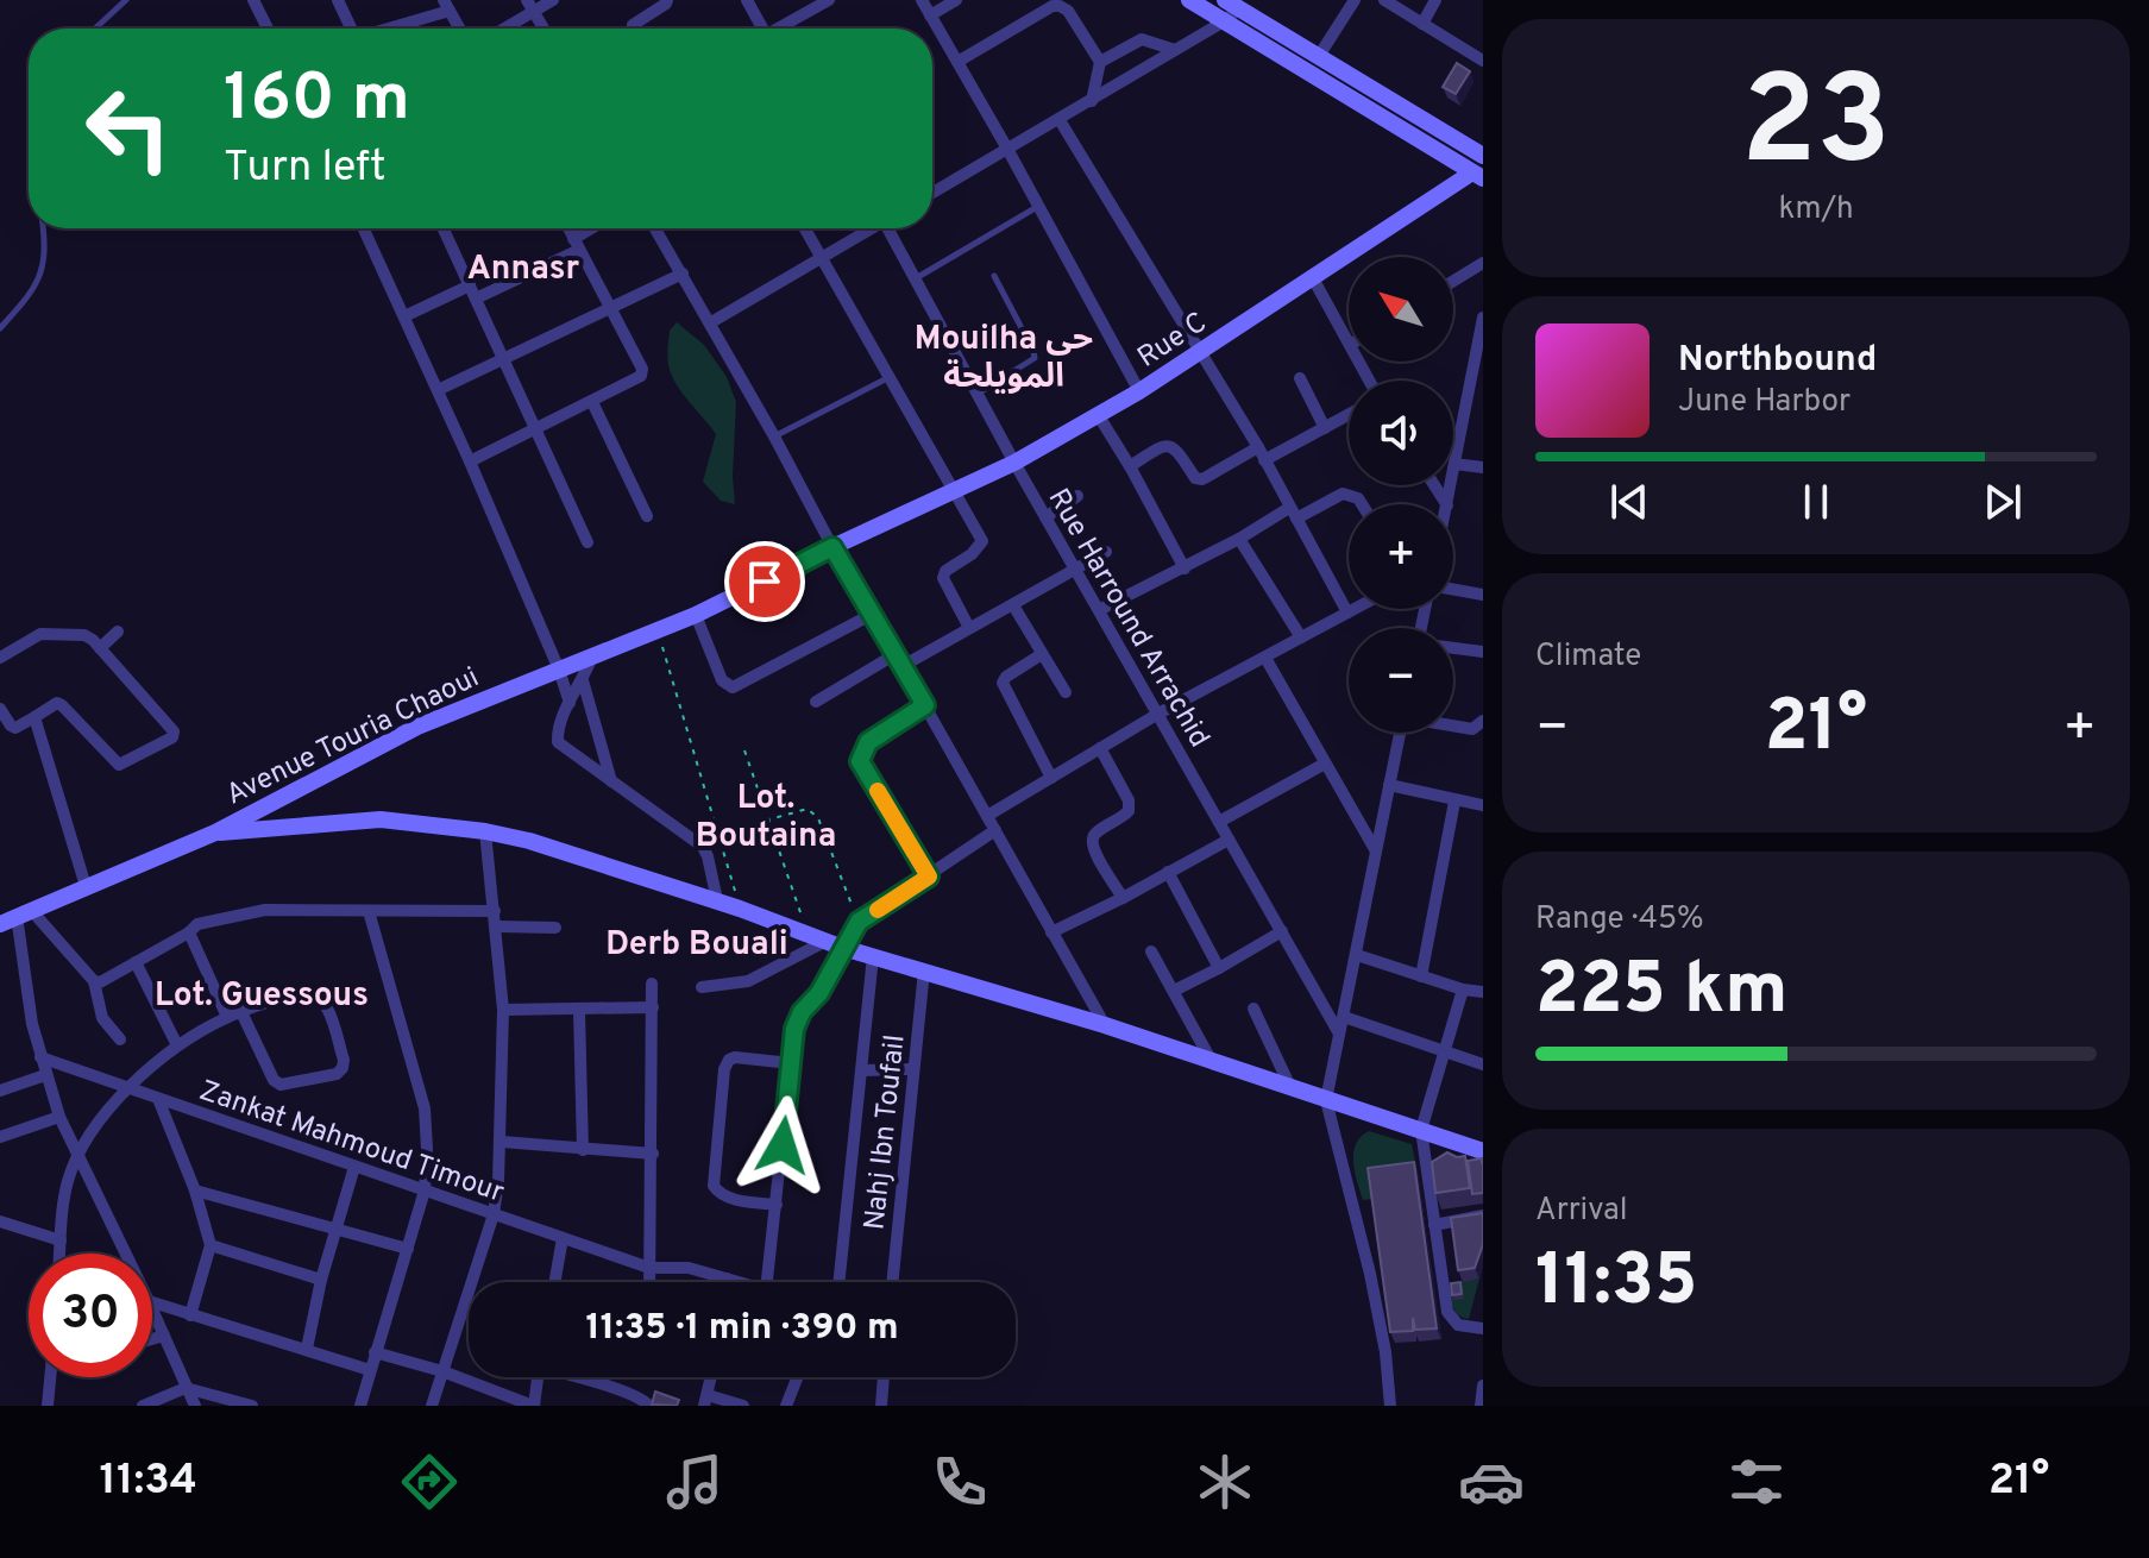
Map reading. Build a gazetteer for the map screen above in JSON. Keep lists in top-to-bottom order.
{
  "streets": {
    "street": [
      "Rue C",
      "Rue Harround Arrachid",
      "Avenue Touria Chaoui",
      "Nahj Ibn Toufail",
      "Zankat Mahmoud Timour"
    ]
  },
  "crossings": [
    ["Rue C", "Rue Harround Arrachid"],
    ["Rue C", "Avenue Touria Chaoui"]
  ],
  "districts": [
    "Annasr",
    "Mouilha حي المويلحة",
    "Lot. Boutaina",
    "Derb Bouali",
    "Lot. Guessous"
  ],
  "north": "top left",
  "page": {
    "tile": [
      ["23", "km/h"],
      "Climate",
      ["Range · 45%", "225 km"],
      ["Arrival", "11:35"]
    ],
    "turn": ["160 m", "Turn left"],
    "map_buttons": ["+", "−"],
    "song": ["Northbound", "June Harbor"],
    "heat": ["−", "21°", "+"],
    "limit": "30",
    "trip": "11:35 · 1 min · 390 m",
    "tabs": ["11:34", "21°"]
  }
}
